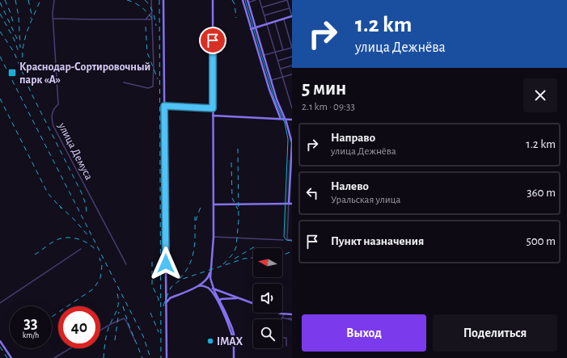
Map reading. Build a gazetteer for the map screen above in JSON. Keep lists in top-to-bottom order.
{
  "streets": {
    "street": ["улица Демуса"]
  },
  "places": {
    "transit": ["Краснодар-Сортировочный парк «А»"],
    "other": ["IMAX"]
  },
  "north": "left",
  "page": {
    "turn": ["1.2 km", "улица Дежнёва"],
    "heading": ["5 мин", "2.1 km · 09:33"],
    "list": [
      {
        "name": "Направо",
        "note": "улица Дежнёва",
        "value": "1.2 km"
      },
      {
        "name": "Налево",
        "note": "Уральская улица",
        "value": "360 m"
      },
      {
        "name": "Пункт назначения",
        "value": "500 m"
      }
    ],
    "speed": "33 km/h",
    "limit": "40",
    "buttons": ["Выход", "Поделиться"]
  }
}
